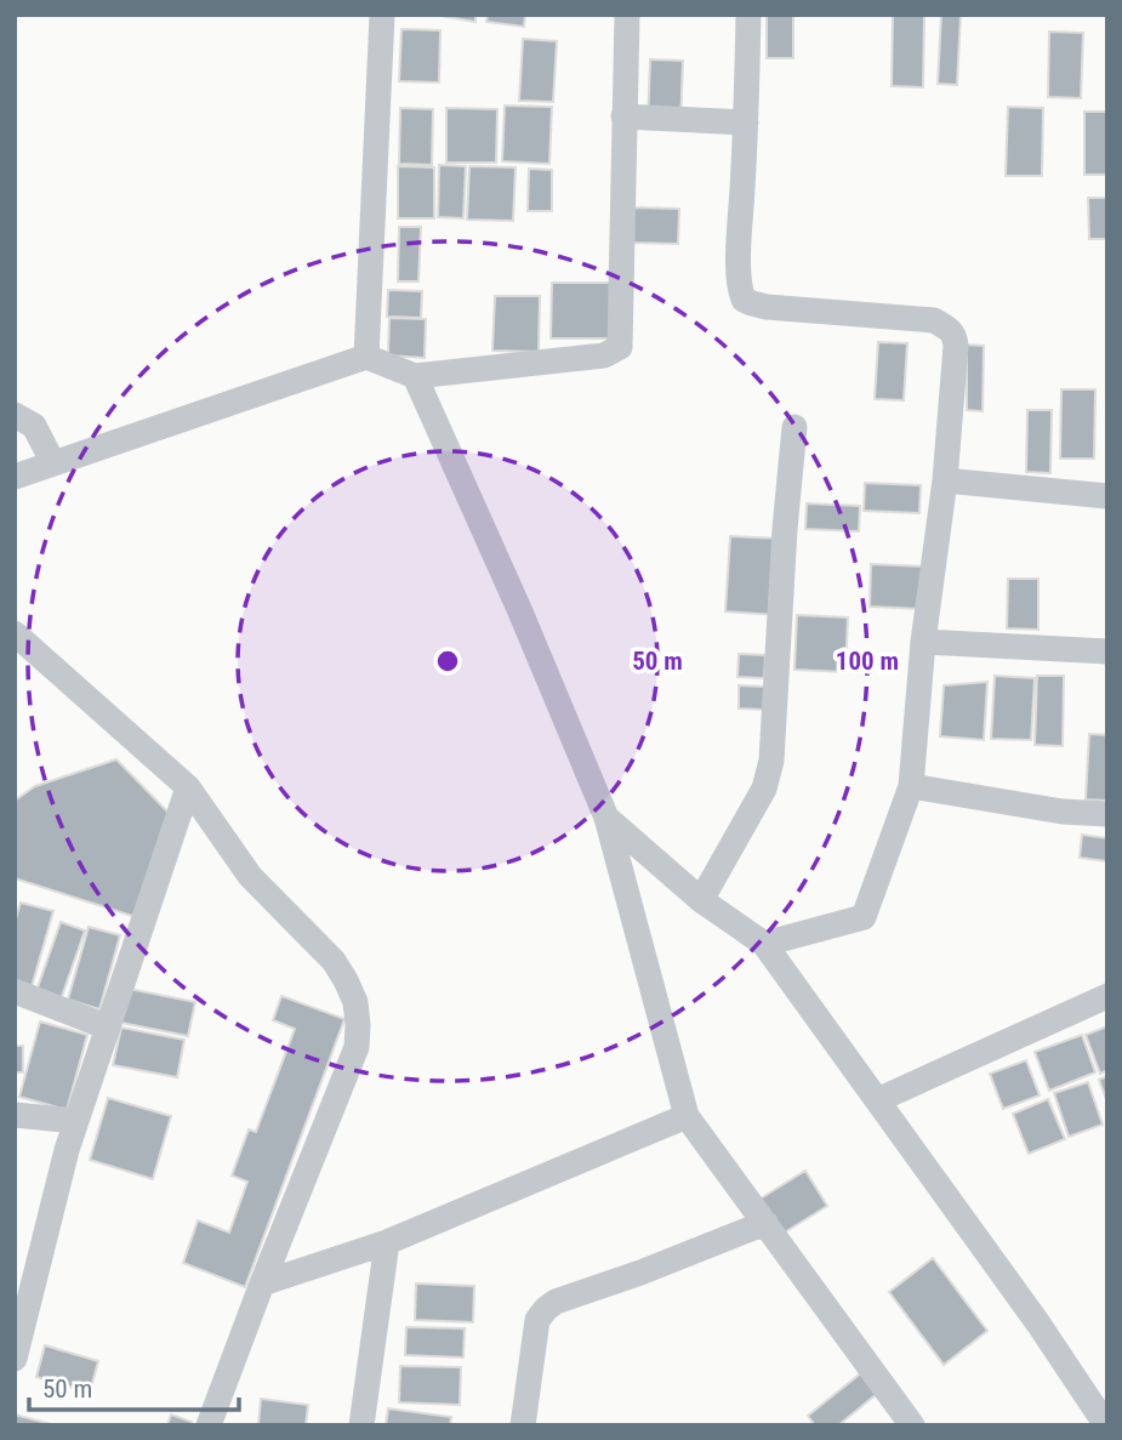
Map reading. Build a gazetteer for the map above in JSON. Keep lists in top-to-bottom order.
{
  "scale_bar": "50 m",
  "rings": ["50 m", "100 m"]
}
